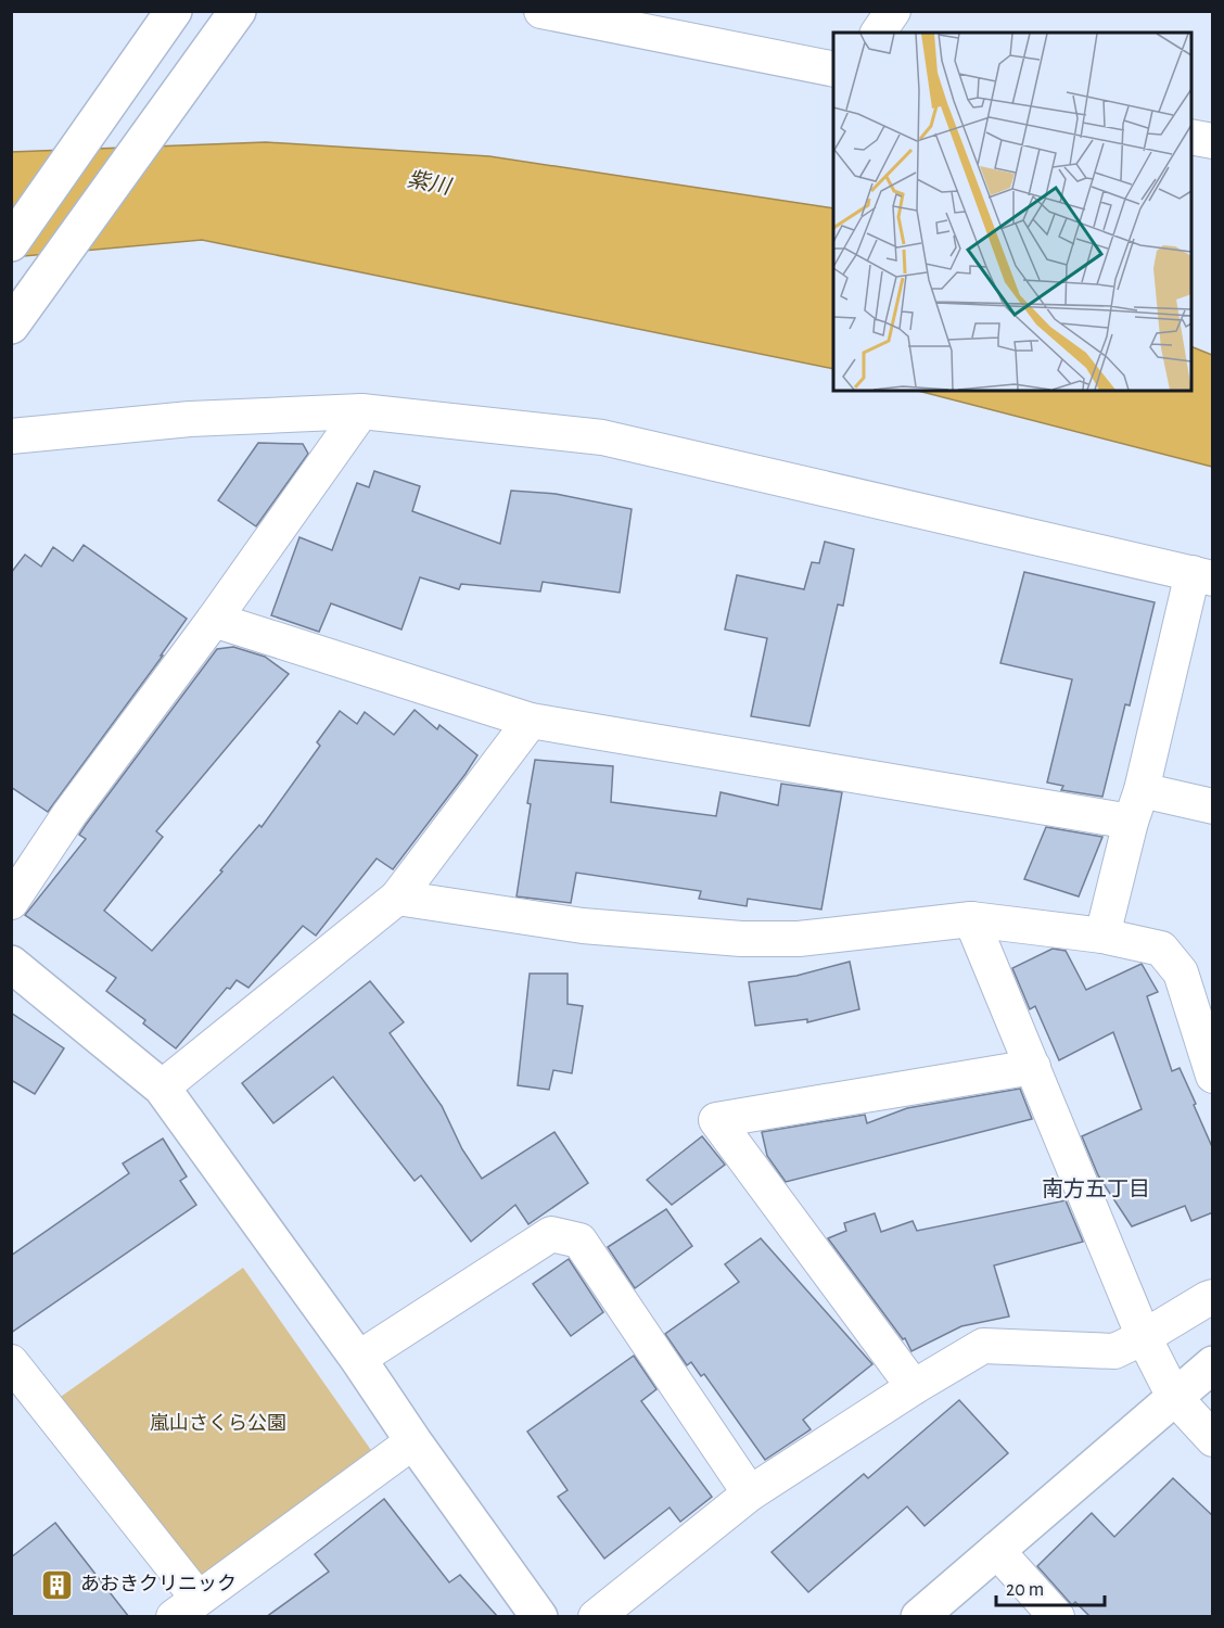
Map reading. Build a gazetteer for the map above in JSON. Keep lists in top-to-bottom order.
{
  "districts": ["南方五丁目"],
  "water": ["紫川"],
  "parks": ["嵐山さくら公園"],
  "places": {
    "building": ["あおきクリニック"]
  },
  "scale_bar": "20 m"
}
